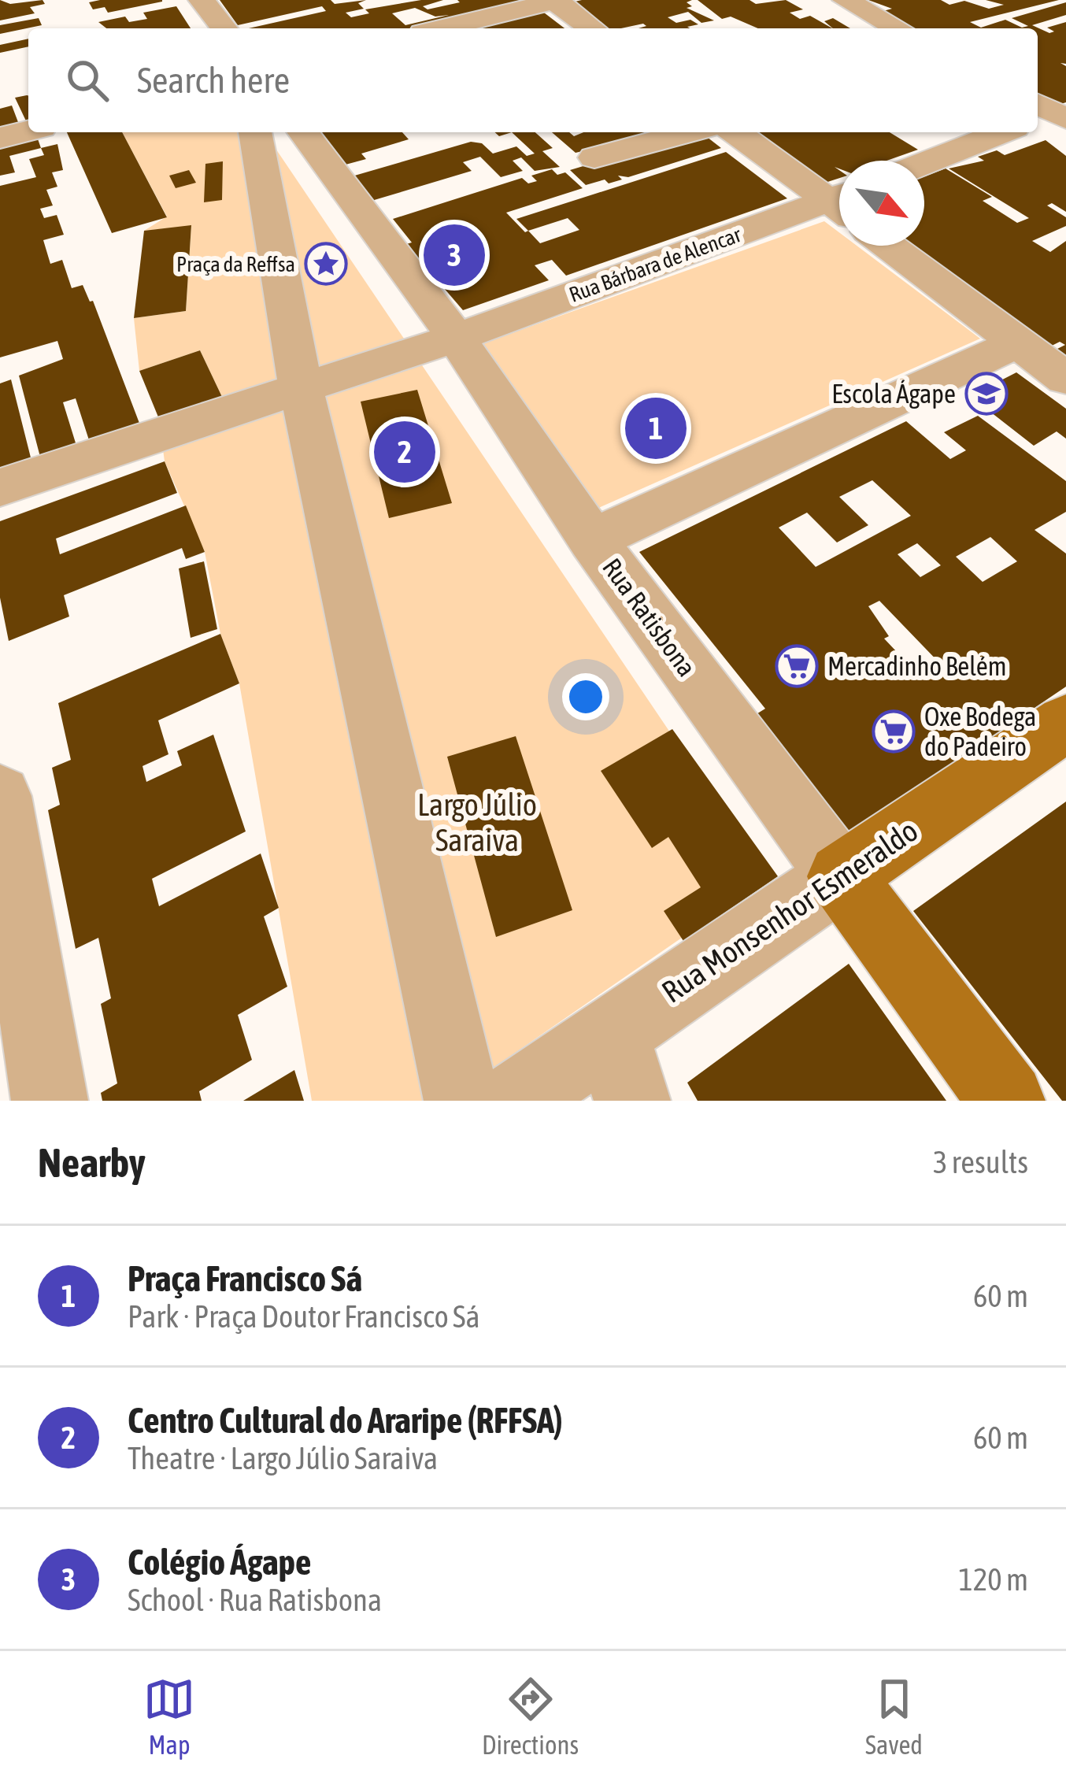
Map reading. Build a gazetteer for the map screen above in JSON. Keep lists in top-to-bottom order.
{
  "streets": {
    "main road": ["Rua Ratisbona", "Rua Monsenhor Esmeraldo"],
    "street": ["Rua Bárbara de Alencar"]
  },
  "crossings": [
    ["Rua Bárbara de Alencar", "Rua Ratisbona"],
    ["Rua Ratisbona", "Rua Monsenhor Esmeraldo"]
  ],
  "parks": ["Largo Júlio Saraiva"],
  "places": {
    "place": ["Praça da Reffsa"],
    "school or university": ["Escola Ágape"],
    "supermarket": ["Mercadinho Belém", "Oxe Bodega do Padeiro"]
  },
  "north": "bottom right",
  "page": {
    "search": "Search here",
    "pins": ["3", "1", "2"],
    "heading": ["Nearby", "3 results"],
    "list": [
      {
        "mark": "1",
        "name": "Praça Francisco Sá",
        "note": "Park · Praça Doutor Francisco Sá",
        "value": "60 m"
      },
      {
        "mark": "2",
        "name": "Centro Cultural do Araripe (RFFSA)",
        "note": "Theatre · Largo Júlio Saraiva",
        "value": "60 m"
      },
      {
        "mark": "3",
        "name": "Colégio Ágape",
        "note": "School · Rua Ratisbona",
        "value": "120 m"
      }
    ],
    "nav": ["Map", "Directions", "Saved"]
  }
}
